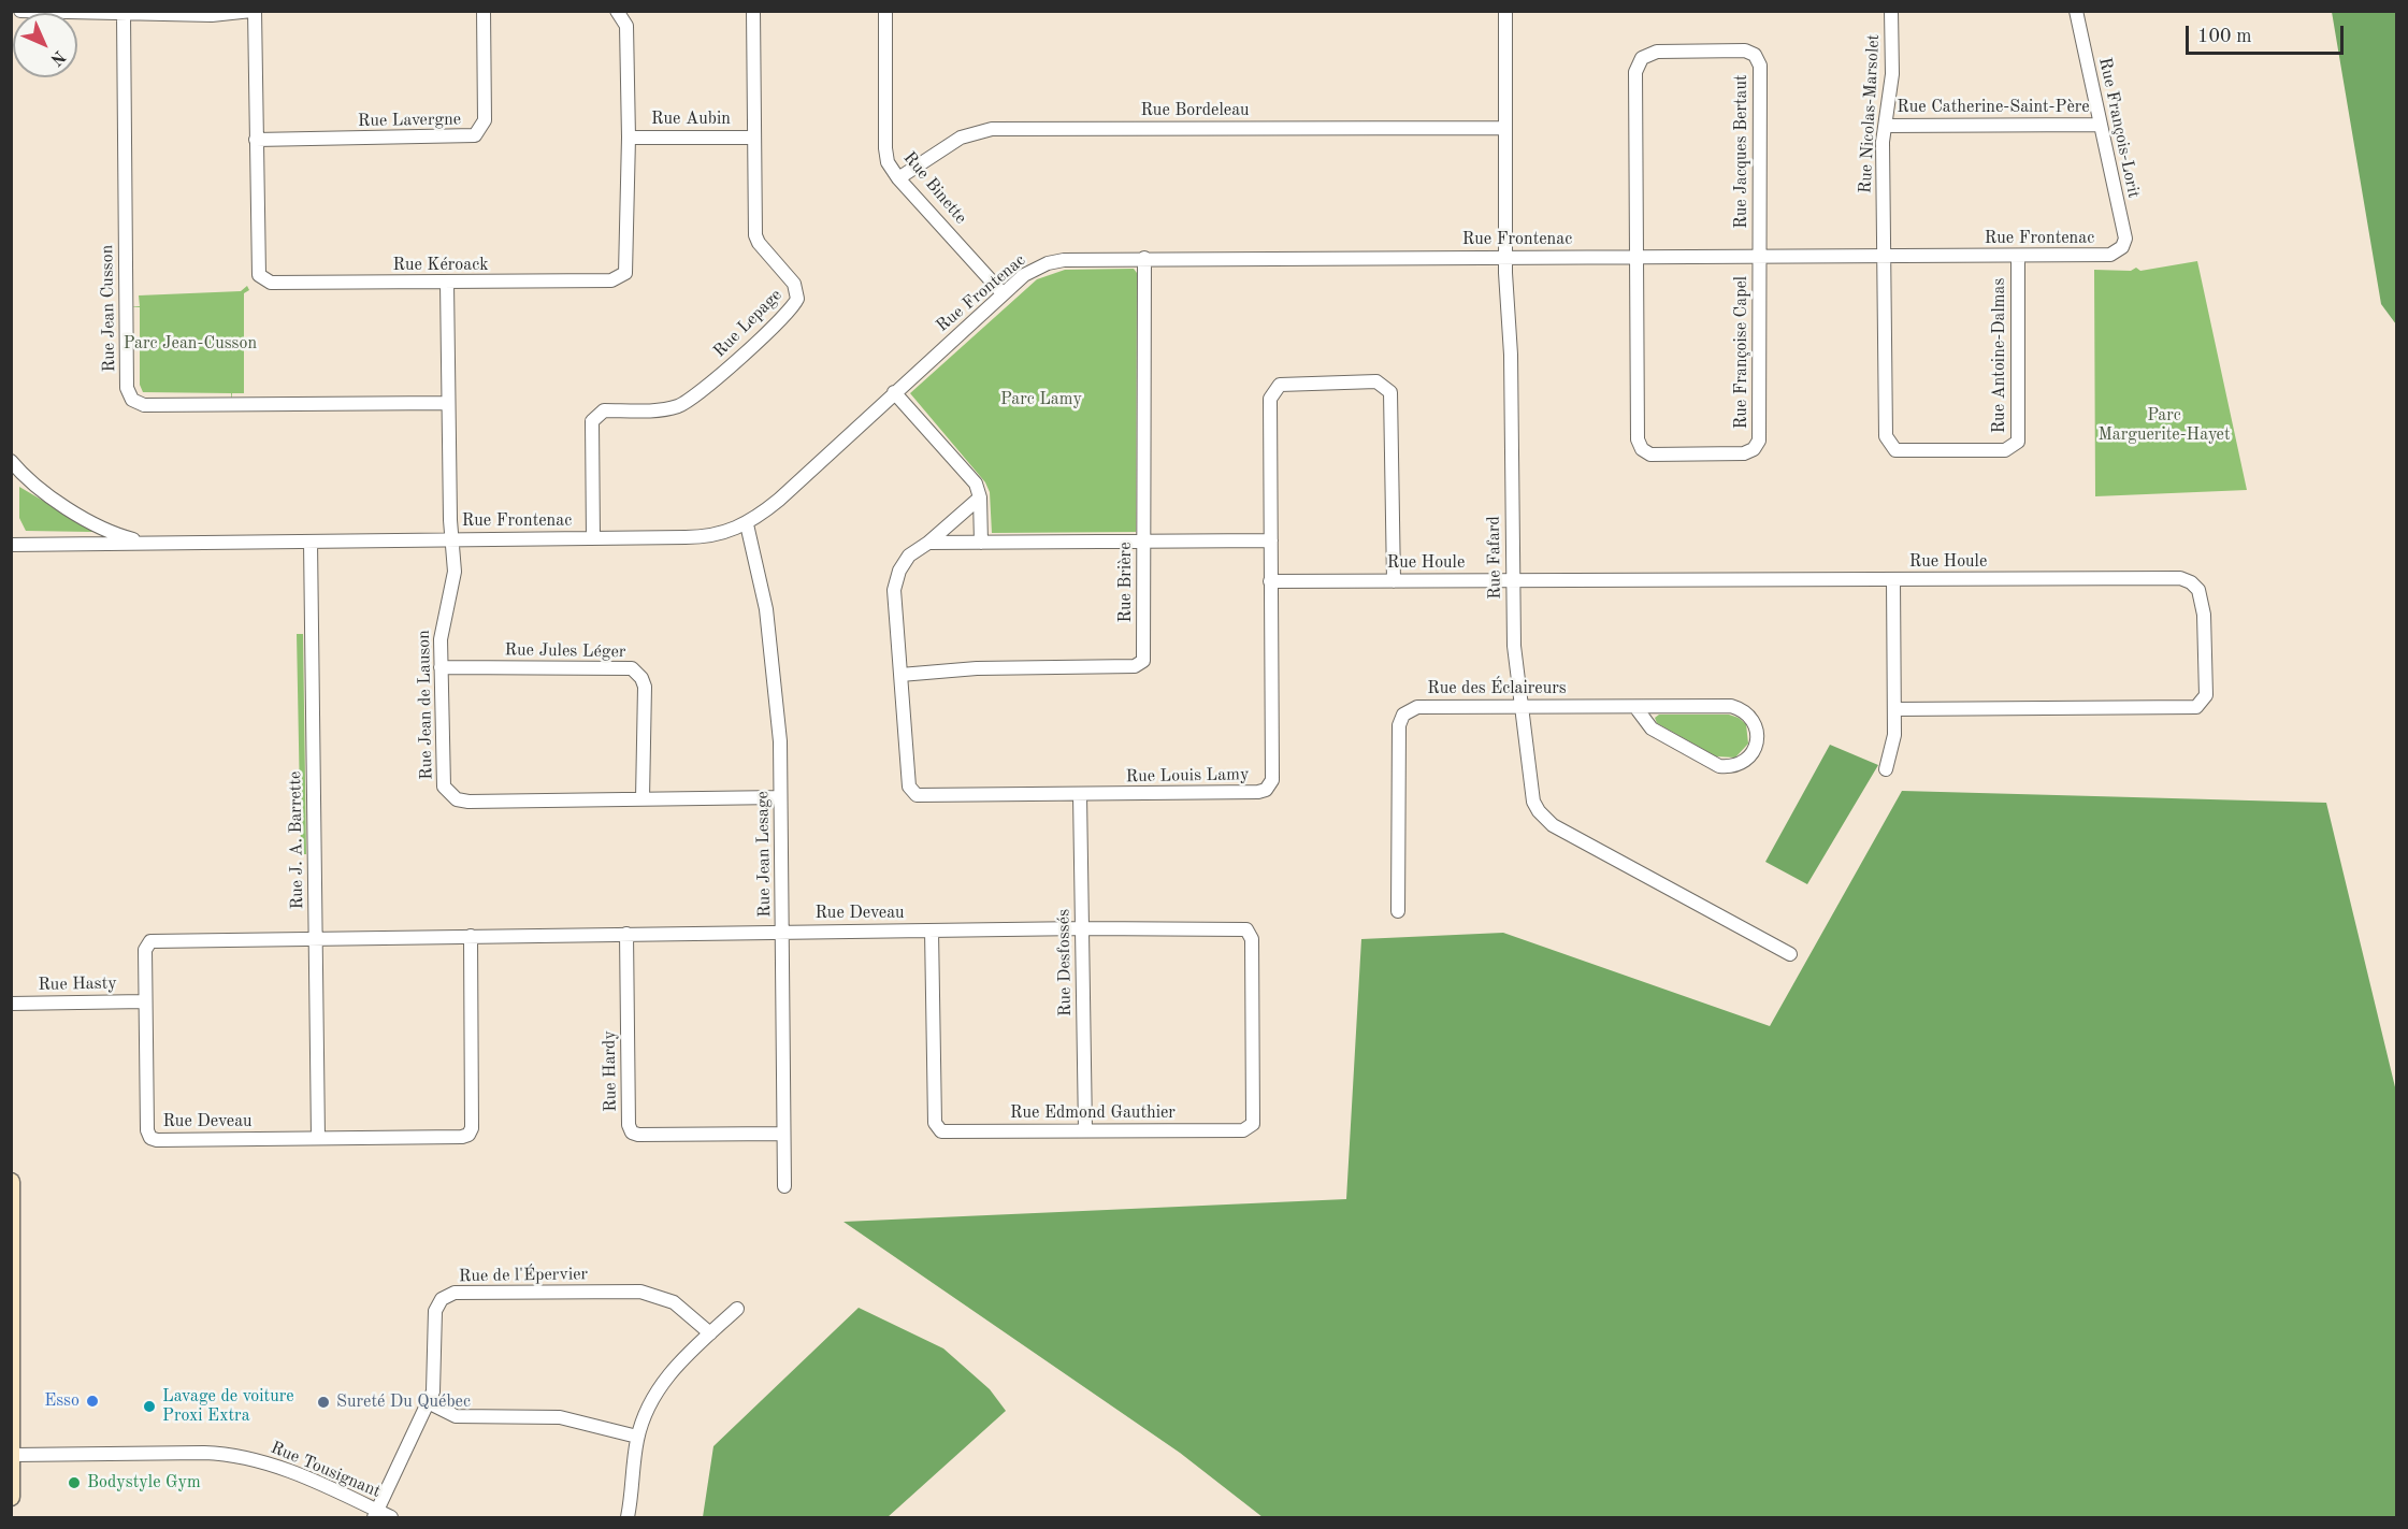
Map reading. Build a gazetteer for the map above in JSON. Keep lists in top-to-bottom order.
{
  "streets": {
    "street": [
      "Rue Catherine-Saint-Père",
      "Rue Bordeleau",
      "Rue Nicolas-Marsolet",
      "Rue Aubin",
      "Rue Lavergne",
      "Rue François-Lorit",
      "Rue Jacques Bertaut",
      "Rue Binette",
      "Rue Frontenac",
      "Rue Kéroack",
      "Rue Jean Cusson",
      "Rue Lepage",
      "Rue Françoise Capel",
      "Rue Antoine-Dalmas",
      "Rue Fafard",
      "Rue Houle",
      "Rue Brière",
      "Rue Jules Léger",
      "Rue des Éclaireurs",
      "Rue Jean de Lauson",
      "Rue Louis Lamy",
      "Rue J. A. Barrette",
      "Rue Jean Lesage",
      "Rue Deveau",
      "Rue Desfossés",
      "Rue Hasty",
      "Rue Hardy",
      "Rue Edmond Gauthier",
      "Rue de l'Épervier",
      "Rue Tousignant"
    ]
  },
  "crossings": [
    ["Rue Catherine-Saint-Père", "Rue Nicolas-Marsolet"],
    ["Rue Catherine-Saint-Père", "Rue François-Lorit"],
    ["Rue Bordeleau", "Rue Binette"],
    ["Rue Bordeleau", "Rue Fafard"],
    ["Rue Nicolas-Marsolet", "Rue Frontenac"],
    ["Rue Nicolas-Marsolet", "Rue Antoine-Dalmas"],
    ["Rue Aubin", "Rue Kéroack"],
    ["Rue Aubin", "Rue Lepage"],
    ["Rue Lavergne", "Rue Kéroack"],
    ["Rue François-Lorit", "Rue Frontenac"],
    ["Rue Jacques Bertaut", "Rue Frontenac"],
    ["Rue Jacques Bertaut", "Rue Françoise Capel"],
    ["Rue Binette", "Rue Frontenac"],
    ["Rue Frontenac", "Rue Lepage"],
    ["Rue Frontenac", "Rue Françoise Capel"],
    ["Rue Frontenac", "Rue Antoine-Dalmas"],
    ["Rue Frontenac", "Rue Fafard"],
    ["Rue Frontenac", "Rue Brière"],
    ["Rue Frontenac", "Rue Jean de Lauson"],
    ["Rue Frontenac", "Rue J. A. Barrette"],
    ["Rue Frontenac", "Rue Jean Lesage"],
    ["Rue Kéroack", "Rue Jean de Lauson"],
    ["Rue Jean Cusson", "Rue Jean de Lauson"],
    ["Rue Fafard", "Rue Houle"],
    ["Rue Fafard", "Rue des Éclaireurs"],
    ["Rue Houle", "Rue Louis Lamy"],
    ["Rue Brière", "Rue Louis Lamy"],
    ["Rue Jules Léger", "Rue Jean de Lauson"],
    ["Rue Jean de Lauson", "Rue Jean Lesage"],
    ["Rue Louis Lamy", "Rue Desfossés"],
    ["Rue J. A. Barrette", "Rue Deveau"],
    ["Rue Jean Lesage", "Rue Deveau"],
    ["Rue Jean Lesage", "Rue Hardy"],
    ["Rue Deveau", "Rue Desfossés"],
    ["Rue Deveau", "Rue Hasty"],
    ["Rue Deveau", "Rue Hardy"],
    ["Rue Deveau", "Rue Edmond Gauthier"],
    ["Rue Desfossés", "Rue Edmond Gauthier"],
    ["Rue de l'Épervier", "Rue Tousignant"]
  ],
  "parks": ["Parc Jean-Cusson", "Parc Lamy", "Parc Marguerite-Hayet"],
  "places": [
    "Esso",
    "Sureté Du Québec",
    "Lavage de voiture Proxi Extra",
    "Bodystyle Gym"
  ],
  "scale_bar": "100 m",
  "north": "bottom right"
}
